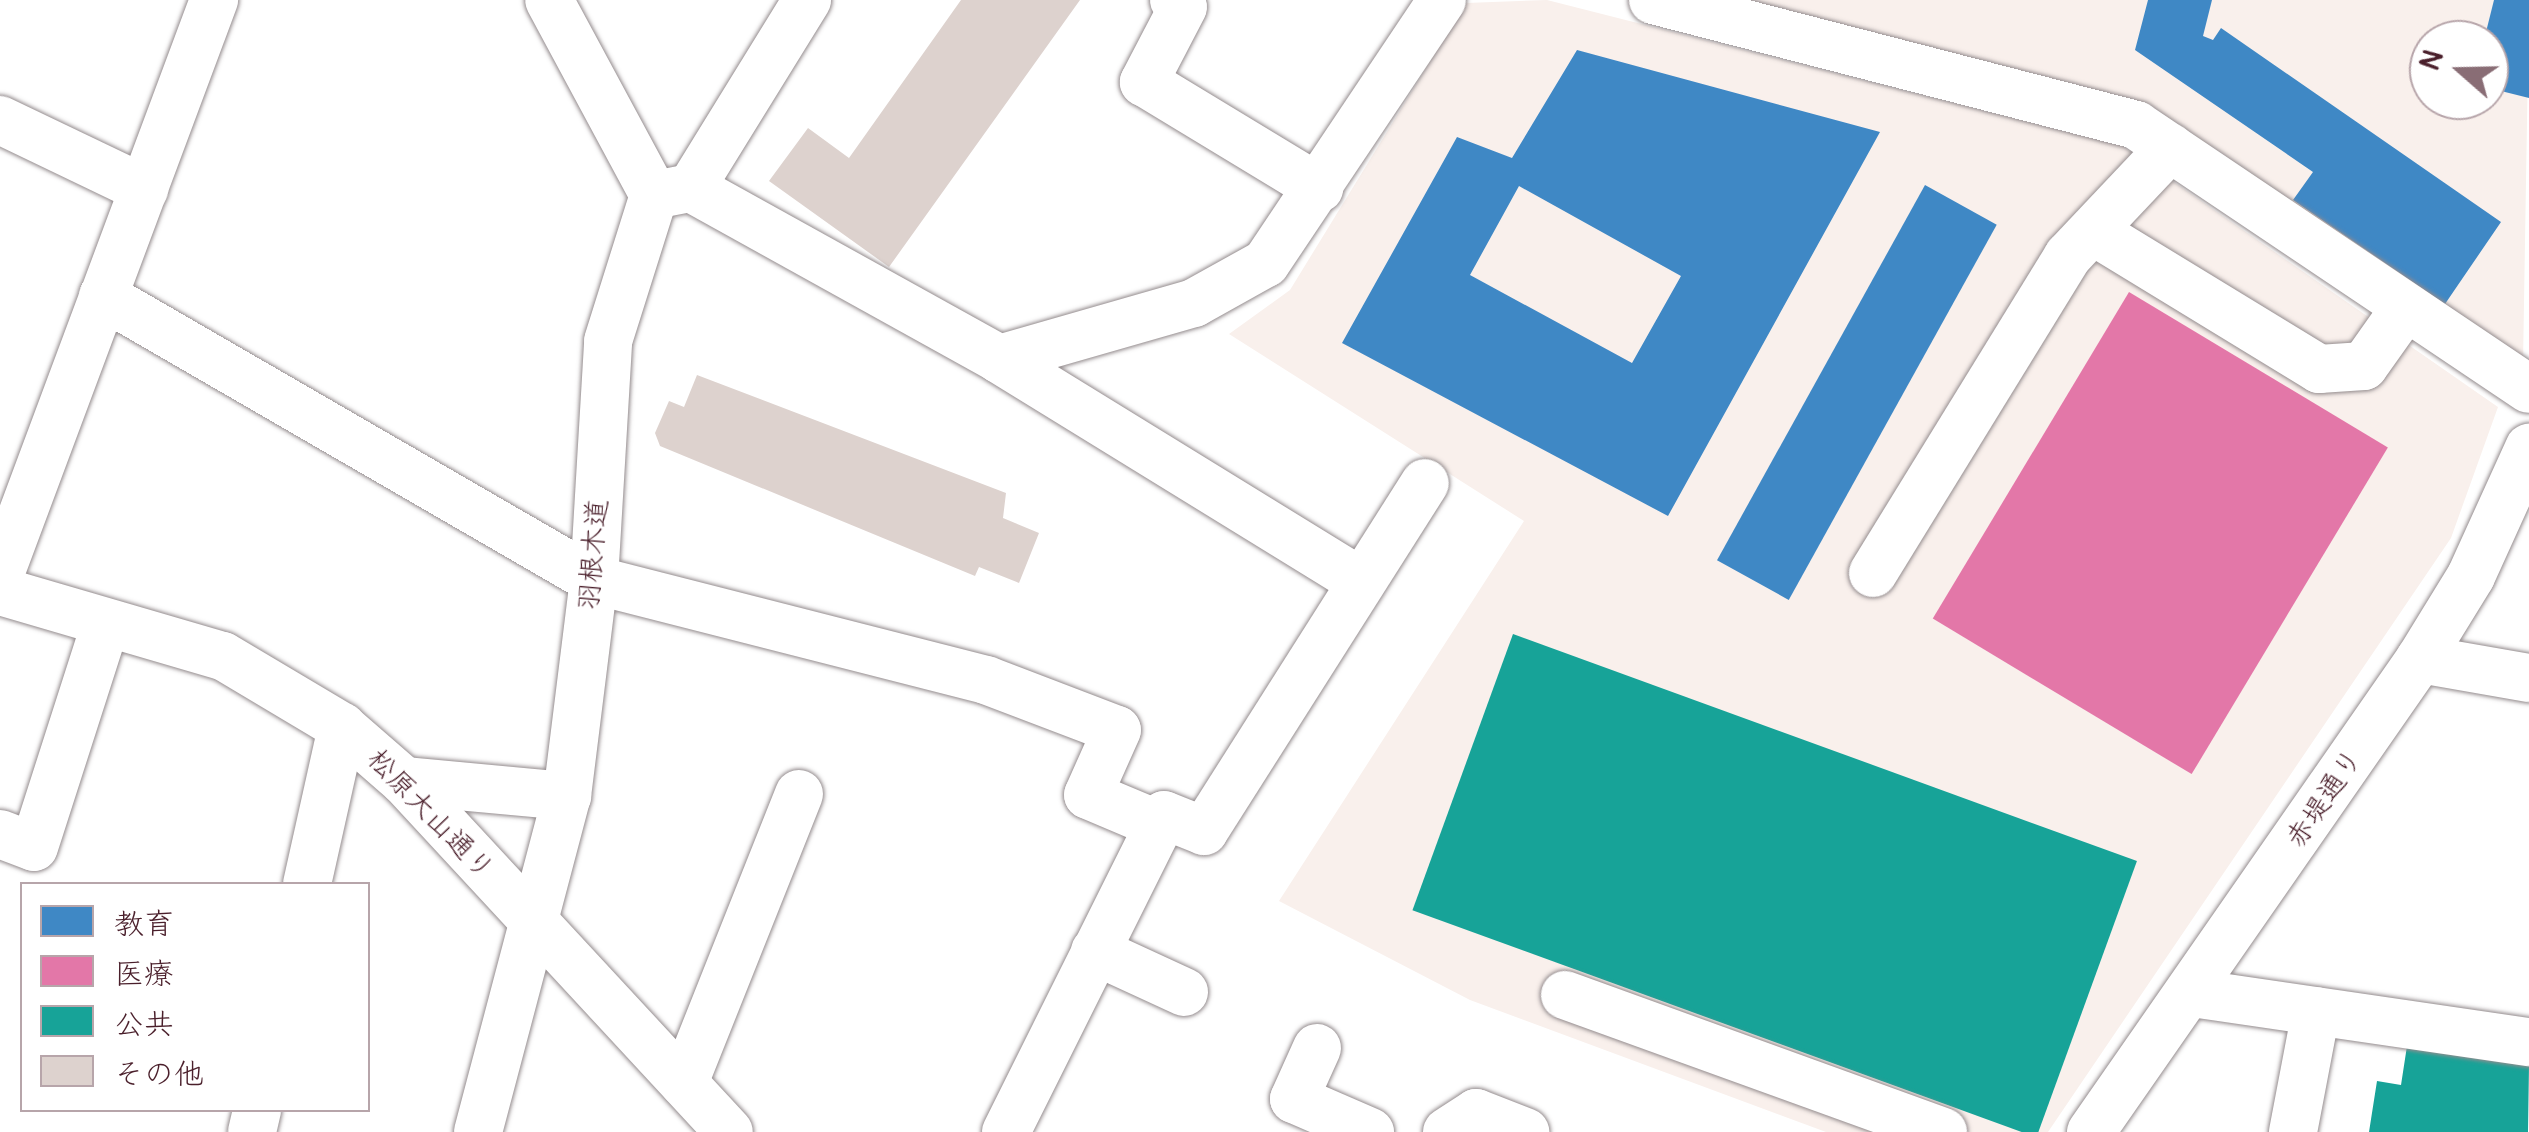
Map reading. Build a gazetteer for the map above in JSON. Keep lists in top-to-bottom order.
{
  "streets": {
    "street": ["羽根木道", "赤堤通り", "松原大山通り"]
  },
  "crossings": [
    ["羽根木道", "松原大山通り"]
  ],
  "legend": [
    "教育",
    "医療",
    "公共",
    "その他"
  ],
  "north": "left"
}
